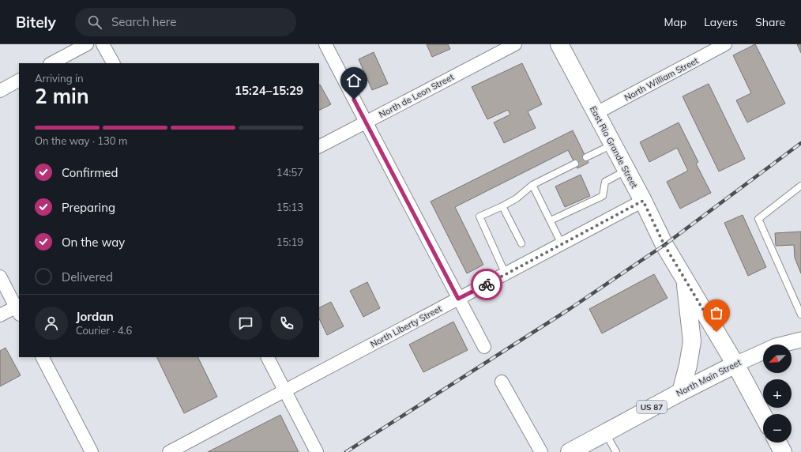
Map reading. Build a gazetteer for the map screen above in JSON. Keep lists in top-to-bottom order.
{
  "streets": {
    "main road": ["East Rio Grande Street", "North Main Street", "US 87"],
    "street": ["North William Street", "North de Leon Street", "North Liberty Street"]
  },
  "crossings": [
    ["North William Street", "East Rio Grande Street"],
    ["East Rio Grande Street", "North Liberty Street"],
    ["East Rio Grande Street", "North Main Street"]
  ],
  "north": "bottom left",
  "page": {
    "header": "Bitely",
    "search": "Search here",
    "nav": ["Map", "Layers", "Share"],
    "heading": ["2 min", "Arriving in", "15:24–15:29"],
    "panel": ["Jordan", "Courier · 4.6"],
    "bar": "On the way · 130 m",
    "list": [
      ["Confirmed", "14:57"],
      ["Preparing", "15:13"],
      ["On the way", "15:19"],
      "Delivered"
    ],
    "map_buttons": ["+", "−"]
  }
}
